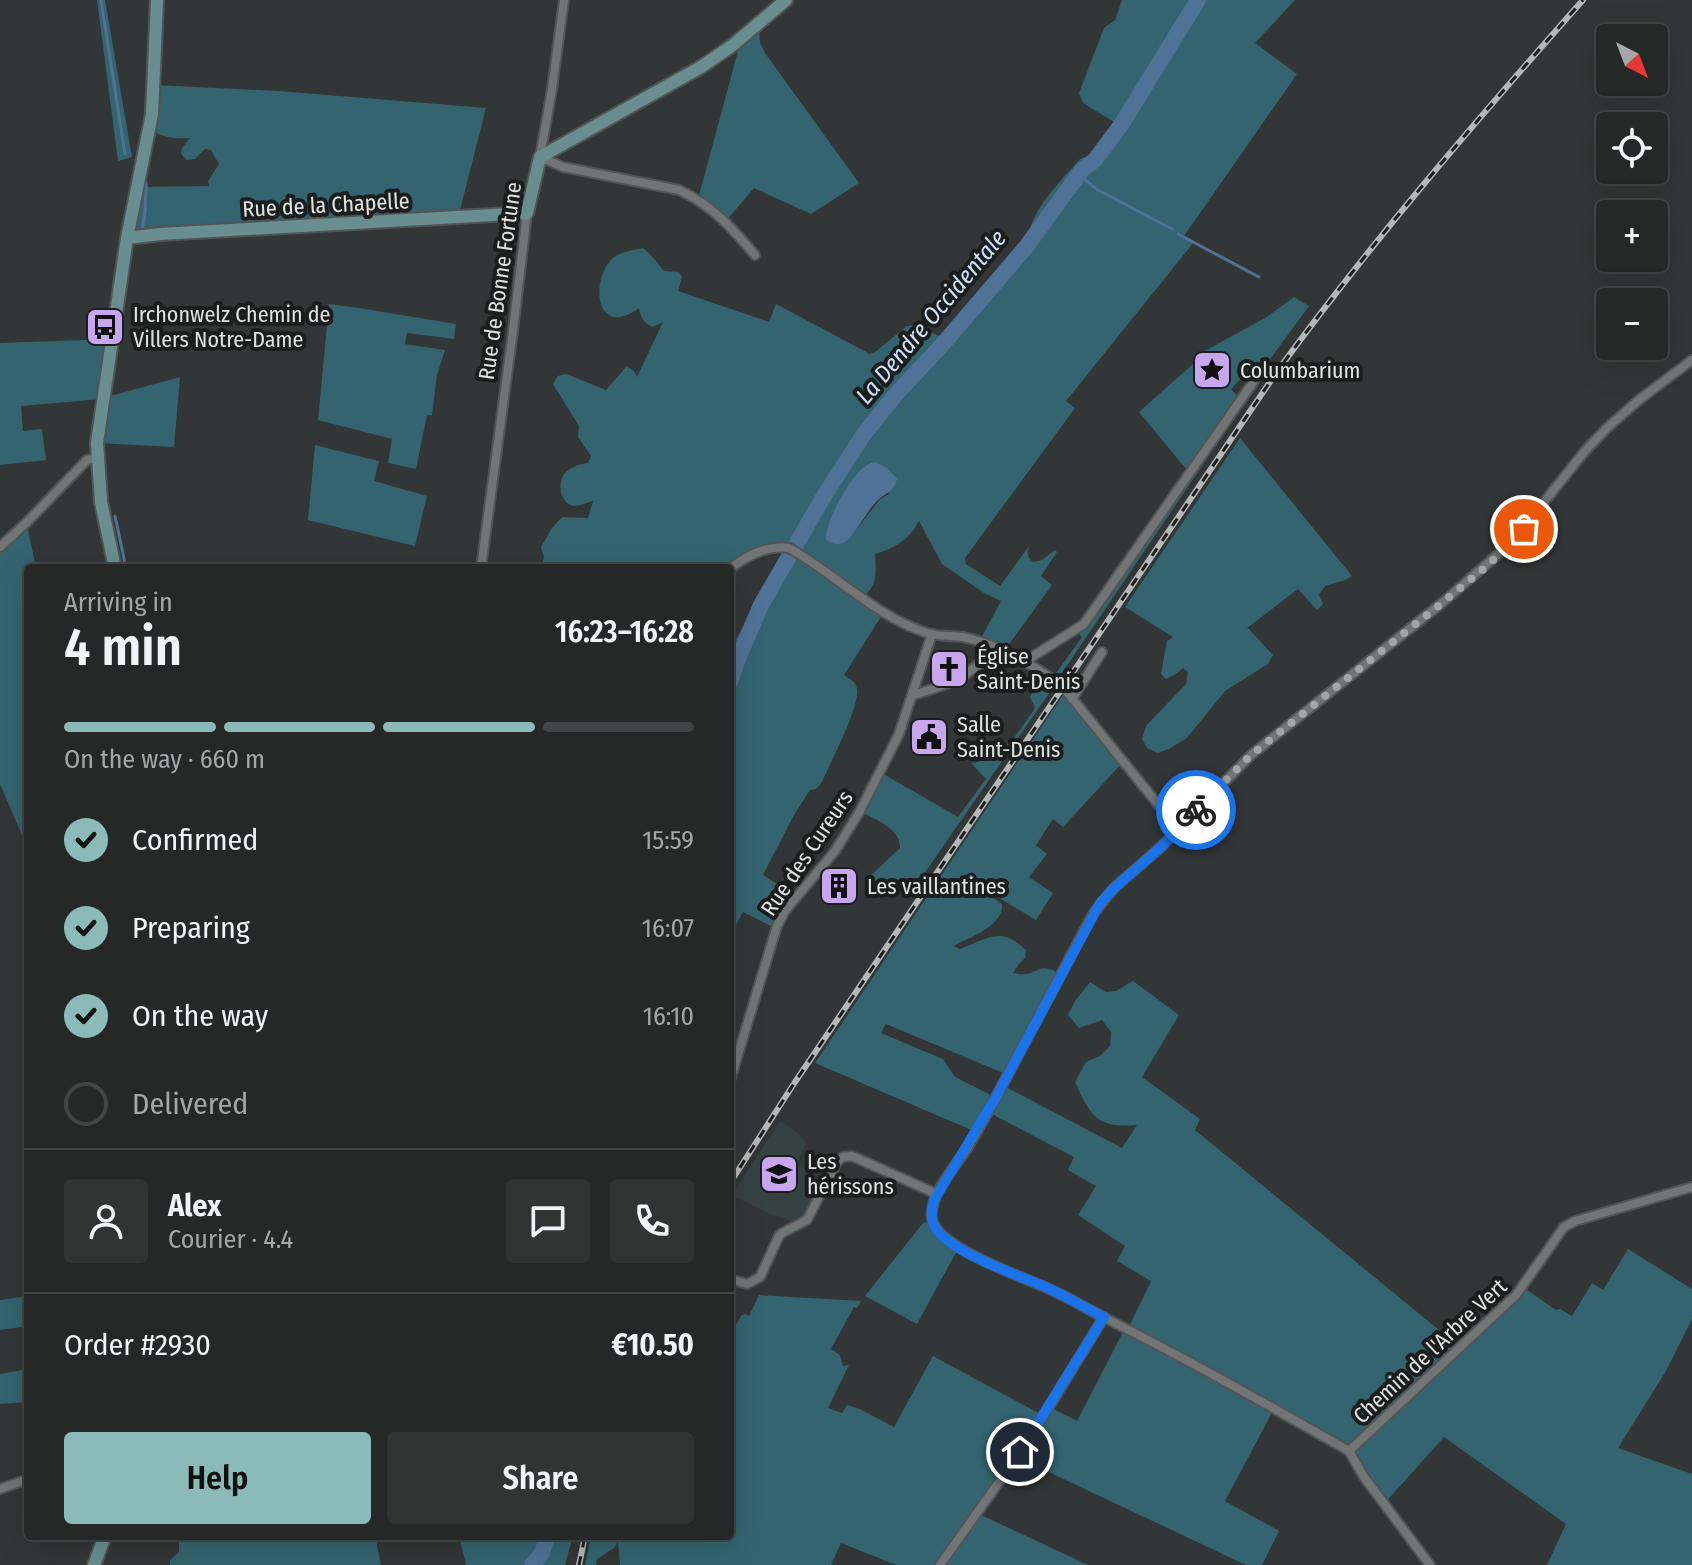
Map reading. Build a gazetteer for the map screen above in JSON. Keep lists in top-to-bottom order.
{
  "streets": {
    "street": [
      "Rue de la Chapelle",
      "Rue de Bonne Fortune",
      "Rue des Cureurs",
      "Chemin de l'Arbre Vert"
    ]
  },
  "crossings": [
    ["Rue de la Chapelle", "Rue de Bonne Fortune"]
  ],
  "water": ["La Dendre Occidentale"],
  "places": {
    "bus stop": ["Irchonwelz Chemin de Villers Notre-Dame"],
    "place": ["Columbarium"],
    "church": ["Église Saint-Denis"],
    "public building": ["Salle Saint-Denis"],
    "building": ["Les vaillantines"],
    "school or university": ["Les hérissons"]
  },
  "north": "bottom right",
  "page": {
    "map_buttons": ["+", "−"],
    "heading": ["4 min", "Arriving in", "16:23–16:28"],
    "panel": [
      "Alex",
      "Courier · 4.4",
      "Order #2930",
      "€10.50"
    ],
    "bar": "On the way · 660 m",
    "list": [
      ["Confirmed", "15:59"],
      ["Preparing", "16:07"],
      ["On the way", "16:10"],
      "Delivered"
    ],
    "buttons": ["Help", "Share"]
  }
}
